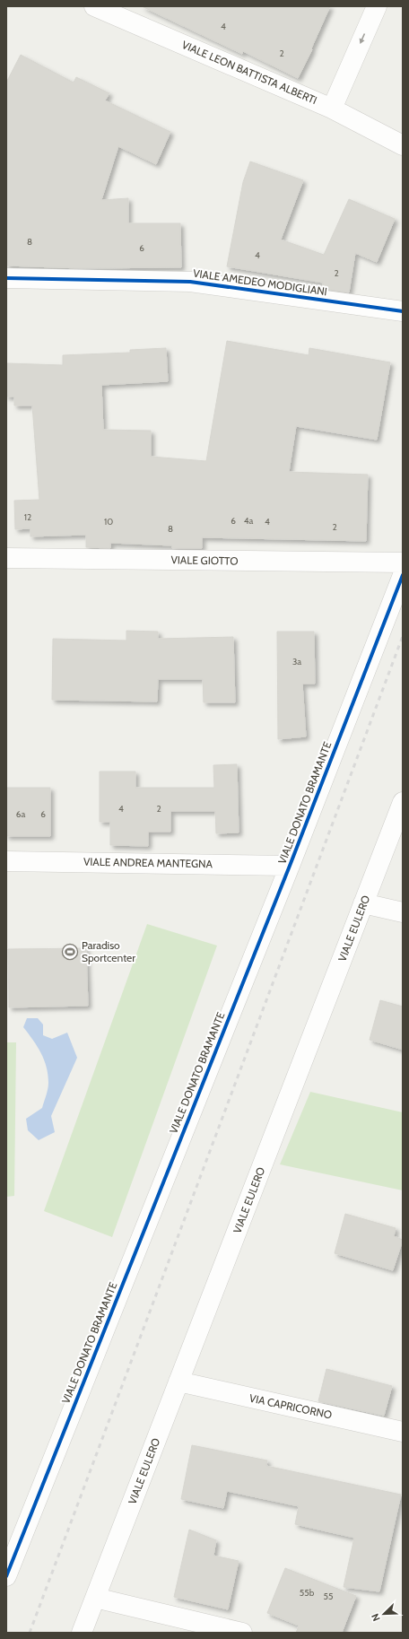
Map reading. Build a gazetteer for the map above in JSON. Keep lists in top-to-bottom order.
{
  "streets": {
    "street": [
      "VIALE LEON BATTISTA ALBERTI",
      "VIALE AMEDEO MODIGLIANI",
      "VIALE GIOTTO",
      "VIALE DONATO BRAMANTE",
      "VIALE ANDREA MANTEGNA",
      "VIALE EULERO",
      "VIA CAPRICORNO"
    ]
  },
  "crossings": [
    ["VIALE DONATO BRAMANTE", "VIALE ANDREA MANTEGNA"],
    ["VIALE EULERO", "VIA CAPRICORNO"]
  ],
  "places": {
    "sports": ["Paradiso Sportcenter"]
  },
  "house_numbers": [
    "4",
    "2",
    "8",
    "6",
    "4",
    "2",
    "12",
    "6",
    "4a",
    "10",
    "4",
    "2",
    "8",
    "3a",
    "4",
    "2",
    "6a",
    "6",
    "55b",
    "55"
  ],
  "north": "bottom left"
}
